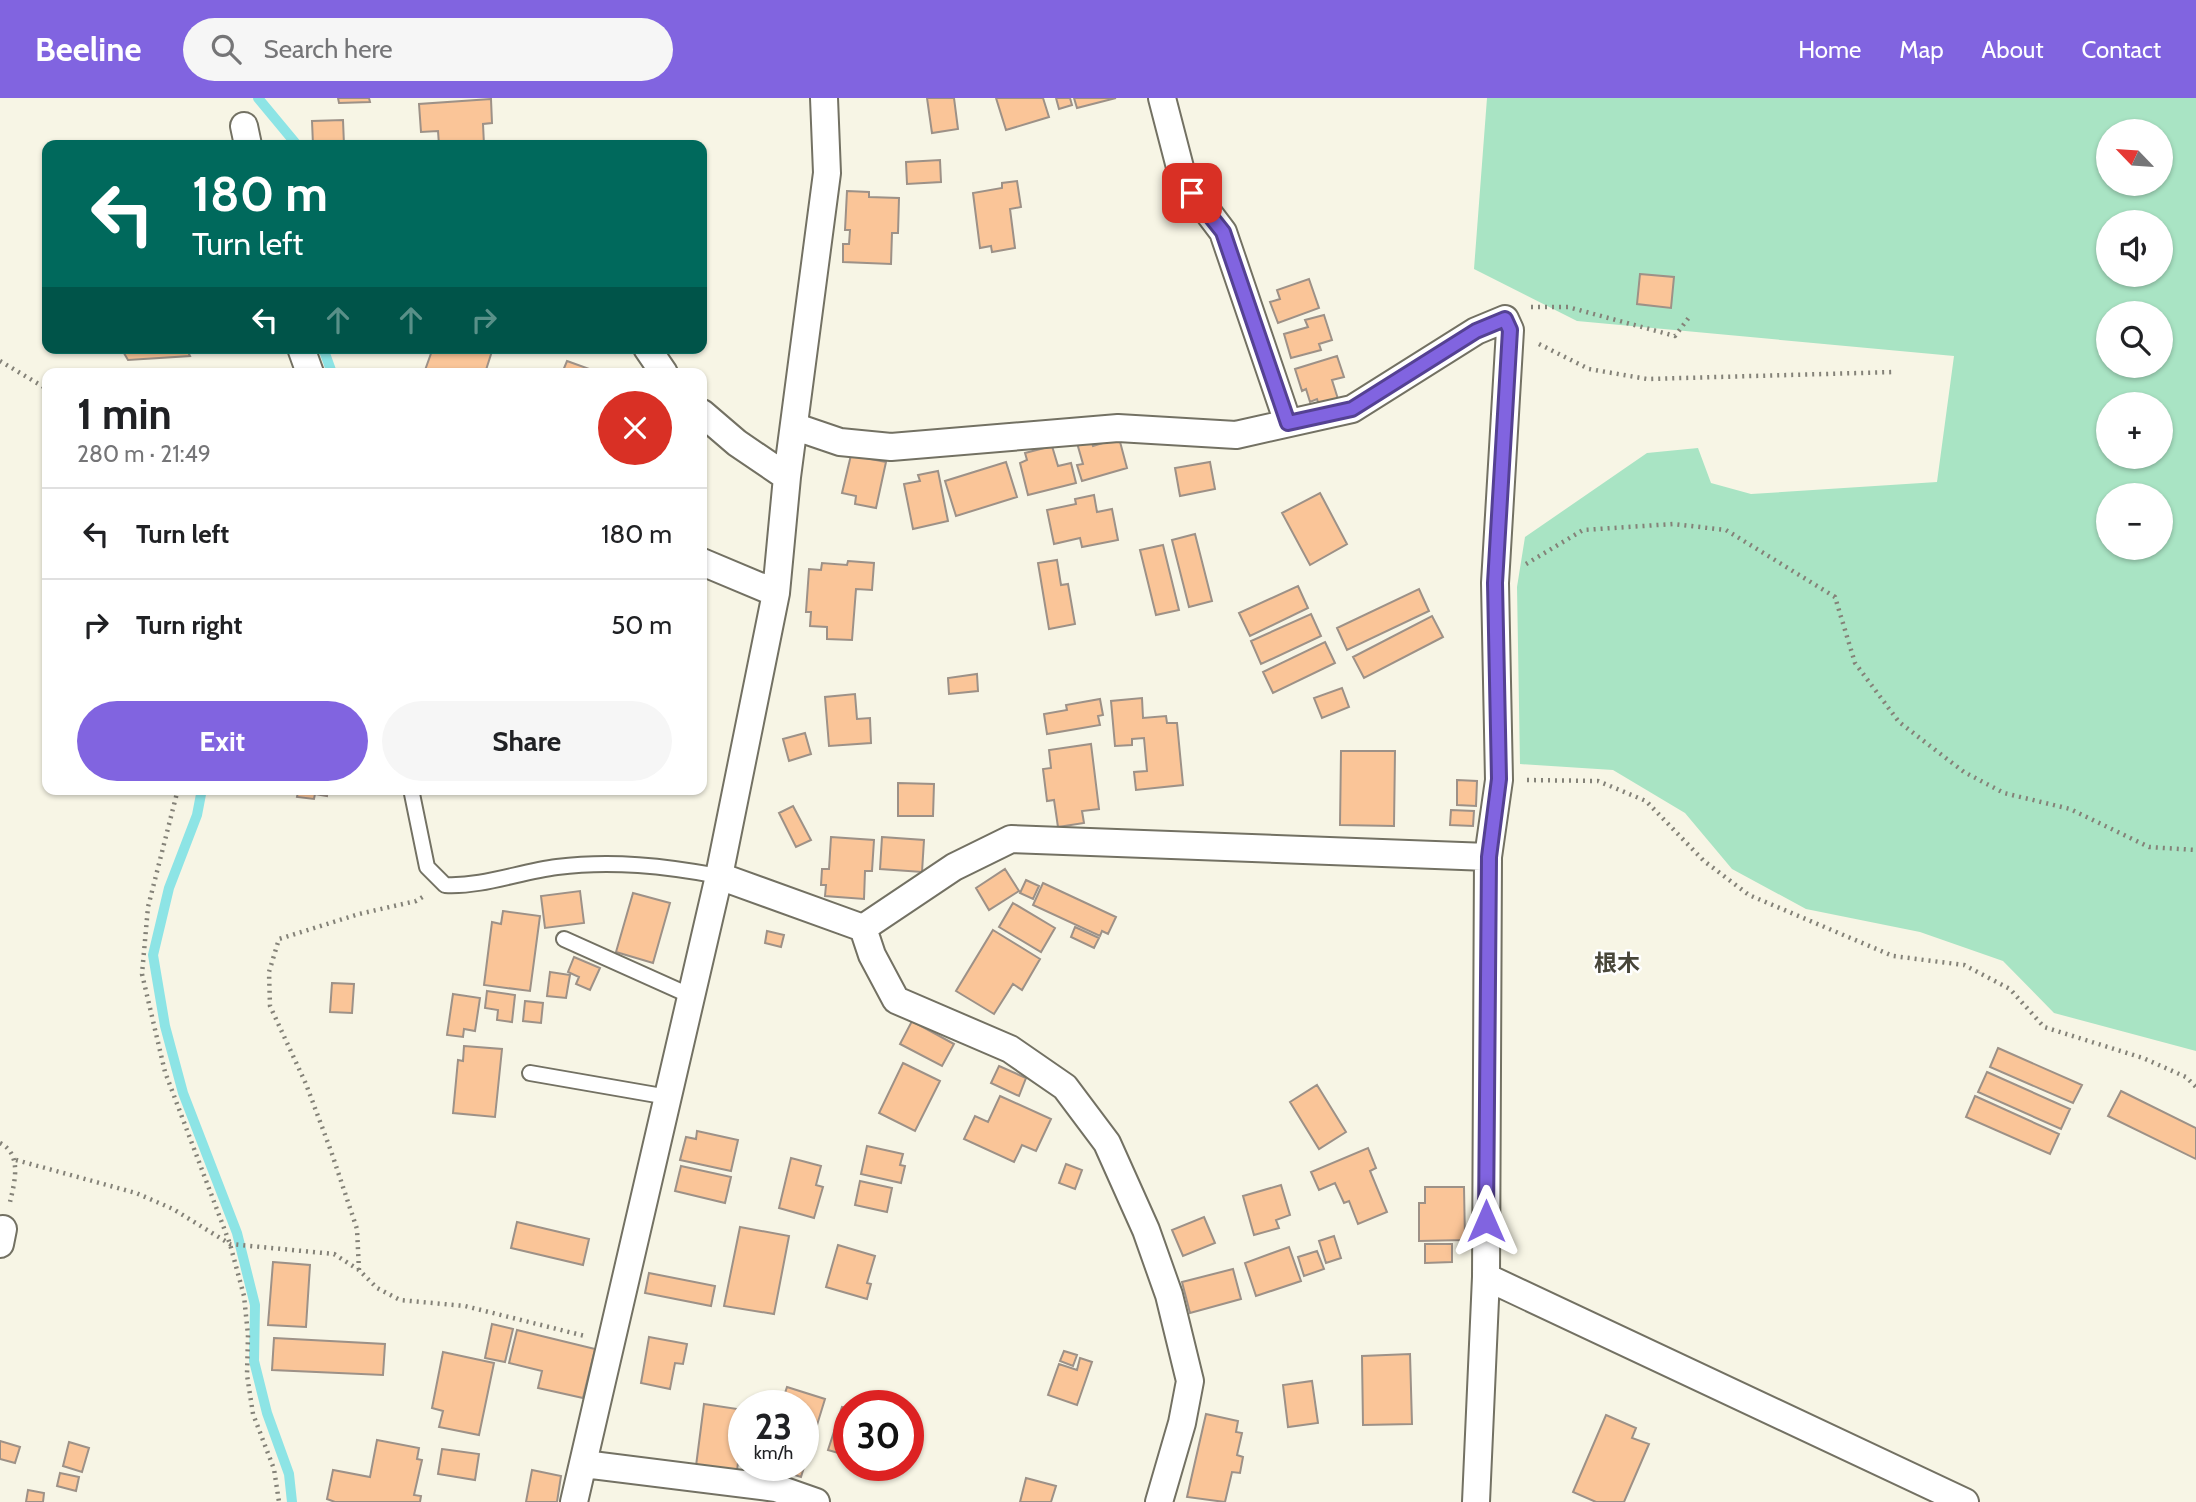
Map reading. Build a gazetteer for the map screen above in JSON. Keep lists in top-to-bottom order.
{
  "districts": ["根木"],
  "north": "top left",
  "page": {
    "header": "Beeline",
    "search": "Search here",
    "nav": [
      "Home",
      "Map",
      "About",
      "Contact"
    ],
    "map_buttons": ["+", "−"],
    "turn": ["180 m", "Turn left"],
    "heading": ["1 min", "280 m · 21:49"],
    "list": [
      {
        "name": "Turn left",
        "value": "180 m"
      },
      {
        "name": "Turn right",
        "value": "50 m"
      }
    ],
    "buttons": ["Exit", "Share"],
    "speed": "23 km/h",
    "limit": "30"
  }
}
